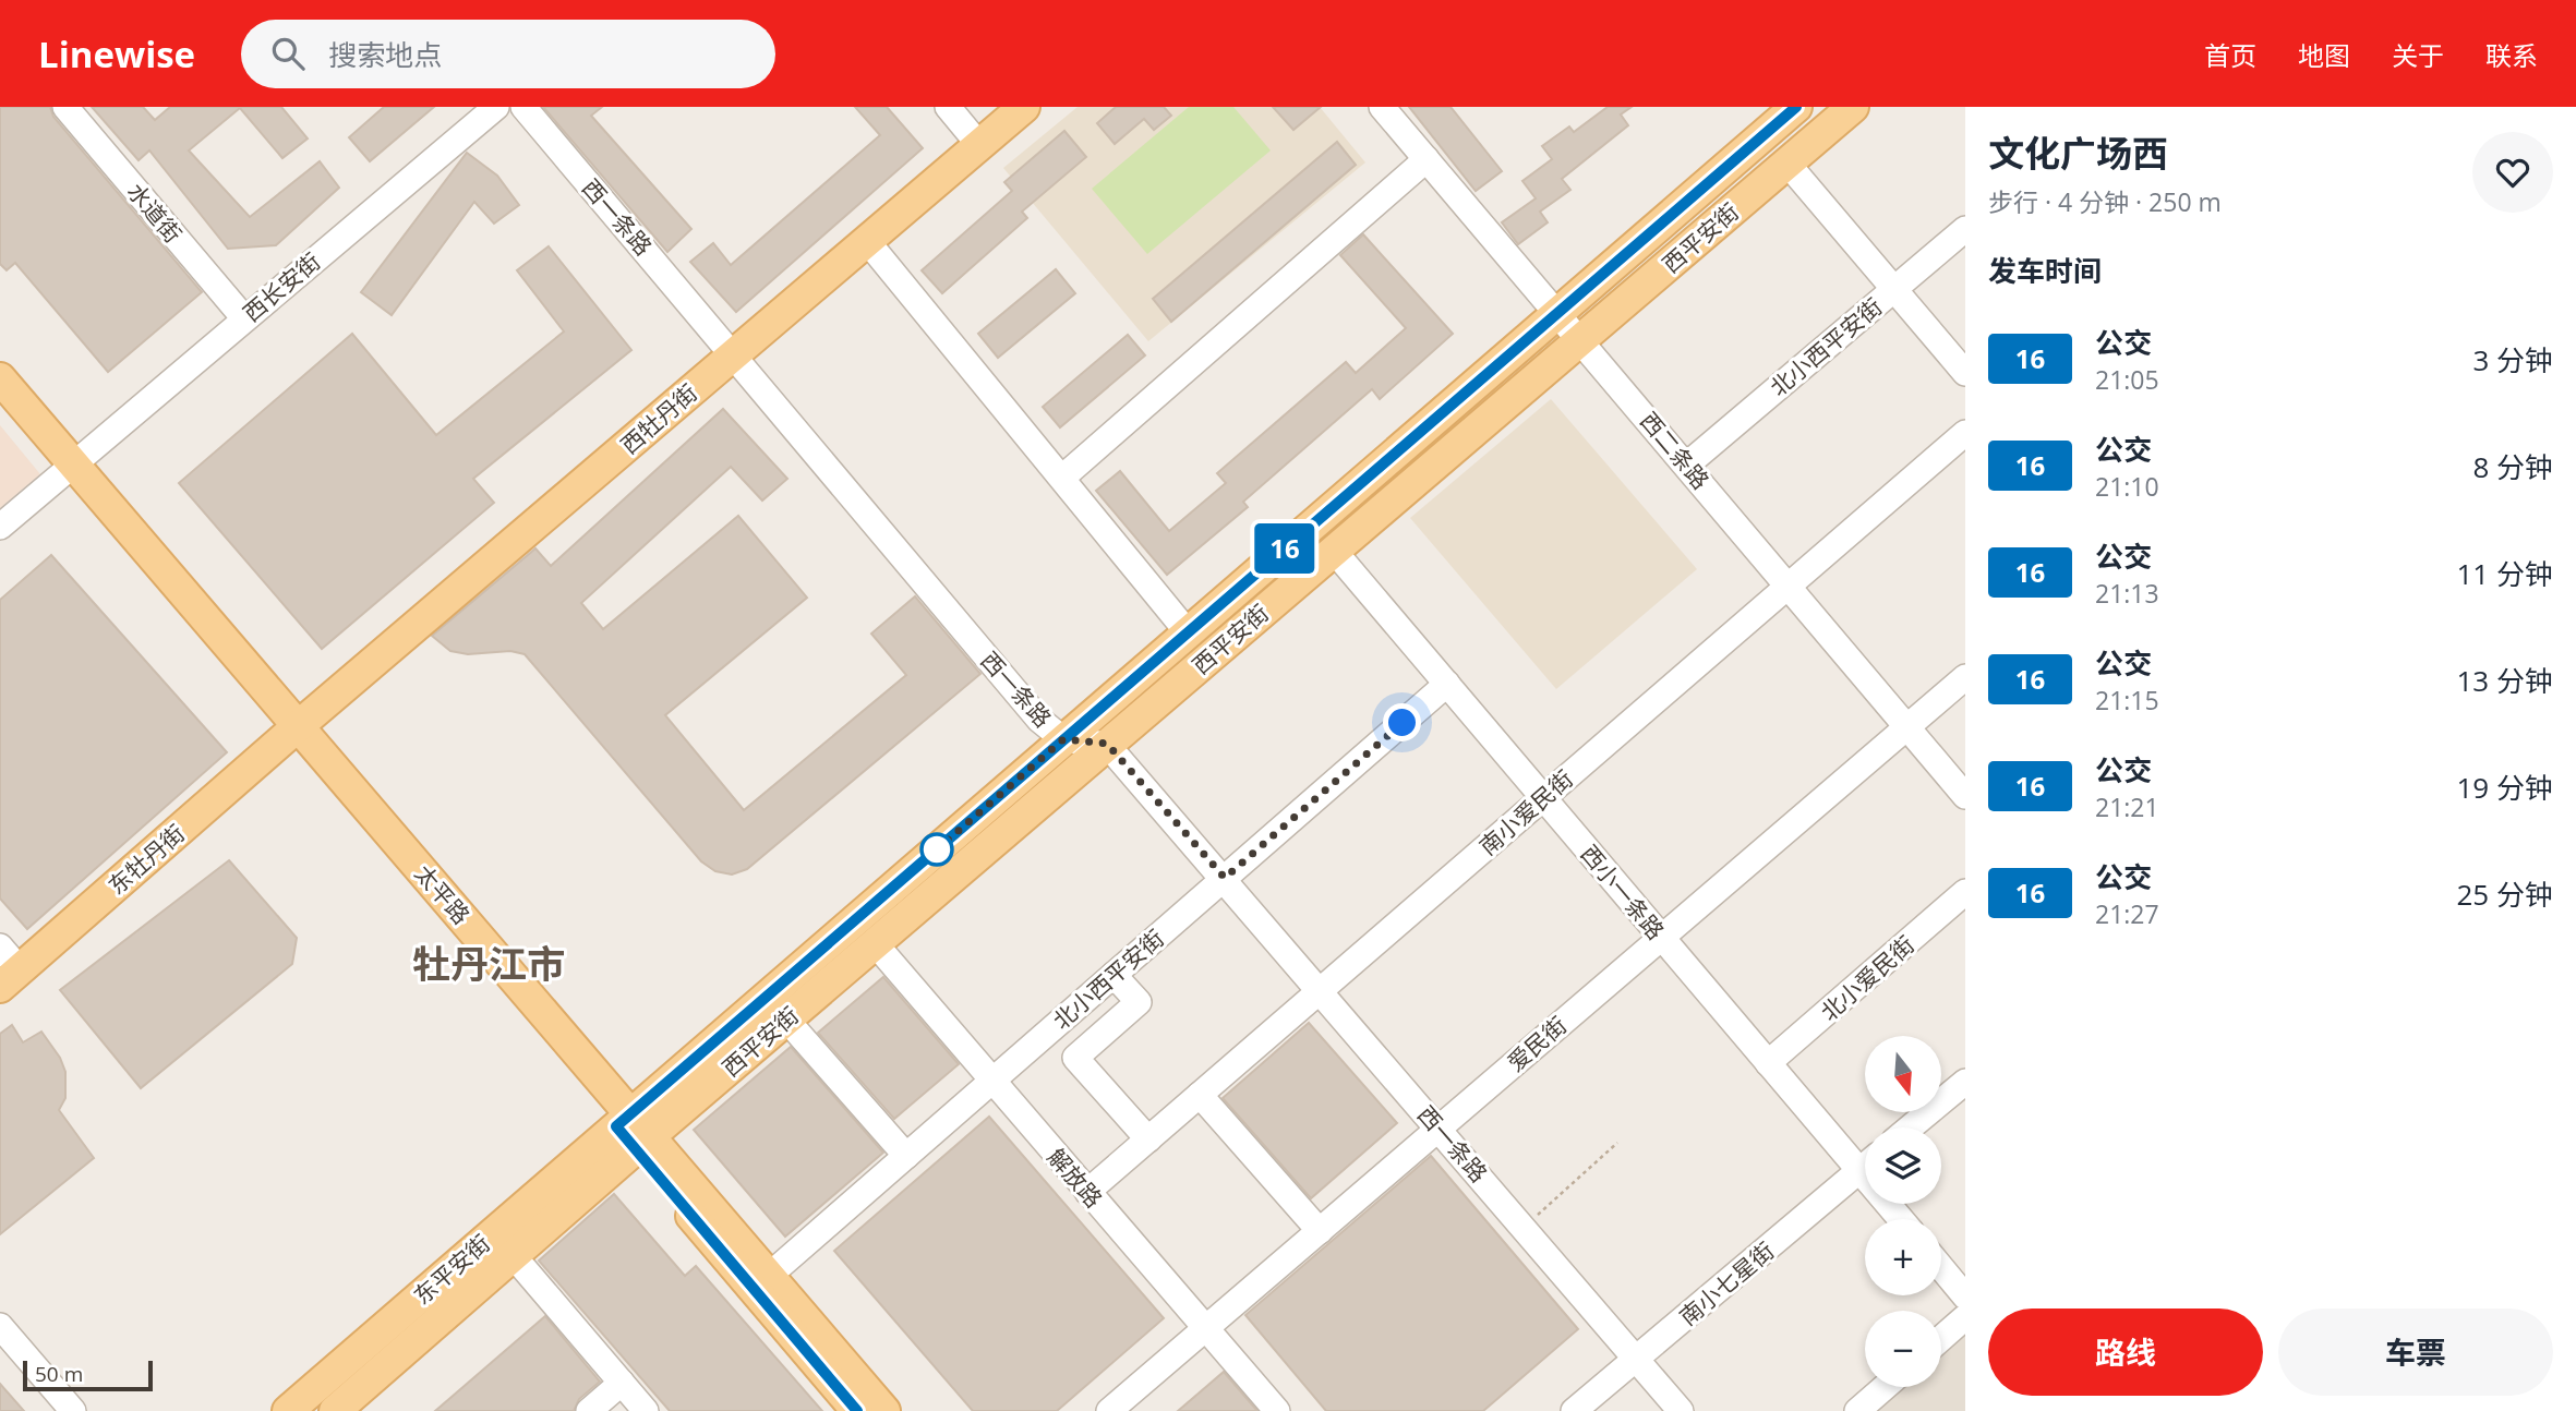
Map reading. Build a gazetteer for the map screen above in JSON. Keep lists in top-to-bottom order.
{
  "streets": {
    "main road": [
      "西平安街",
      "西牡丹街",
      "东牡丹街",
      "太平路",
      "东平安街"
    ],
    "street": [
      "水道街",
      "西一条路",
      "西长安街",
      "北小西平安街",
      "西二条路",
      "南小爱民街",
      "西小一条路",
      "北小爱民街",
      "爱民街",
      "解放路",
      "南小七星街"
    ]
  },
  "crossings": [
    ["水道街", "西长安街"],
    ["西一条路", "西平安街"],
    ["西一条路", "北小西平安街"],
    ["西一条路", "西牡丹街"],
    ["西一条路", "南小爱民街"],
    ["西一条路", "爱民街"],
    ["西一条路", "南小七星街"],
    ["西平安街", "西二条路"],
    ["西平安街", "西小一条路"],
    ["西平安街", "太平路"],
    ["西平安街", "解放路"],
    ["西平安街", "东平安街"],
    ["西长安街", "太平路"],
    ["北小西平安街", "西二条路"],
    ["北小西平安街", "西小一条路"],
    ["北小西平安街", "太平路"],
    ["北小西平安街", "解放路"],
    ["西牡丹街", "东牡丹街"],
    ["西牡丹街", "太平路"],
    ["西二条路", "南小爱民街"],
    ["西二条路", "爱民街"],
    ["南小爱民街", "西小一条路"],
    ["南小爱民街", "解放路"],
    ["东牡丹街", "太平路"],
    ["西小一条路", "北小爱民街"],
    ["西小一条路", "爱民街"],
    ["太平路", "东平安街"],
    ["爱民街", "解放路"]
  ],
  "districts": ["牡丹江市"],
  "lines": ["bus line 16"],
  "scale_bar": "50 m",
  "north": "bottom",
  "page": {
    "header": "Linewise",
    "search": "搜索地点",
    "nav": [
      "首页",
      "地图",
      "关于",
      "联系"
    ],
    "on_map": "16",
    "heading": [
      ["文化广场西", "步行 · 4 分钟 · 250 m"],
      "发车时间"
    ],
    "list": [
      {
        "mark": "16",
        "name": "公交",
        "note": "21:05",
        "value": "3 分钟"
      },
      {
        "mark": "16",
        "name": "公交",
        "note": "21:10",
        "value": "8 分钟"
      },
      {
        "mark": "16",
        "name": "公交",
        "note": "21:13",
        "value": "11 分钟"
      },
      {
        "mark": "16",
        "name": "公交",
        "note": "21:15",
        "value": "13 分钟"
      },
      {
        "mark": "16",
        "name": "公交",
        "note": "21:21",
        "value": "19 分钟"
      },
      {
        "mark": "16",
        "name": "公交",
        "note": "21:27",
        "value": "25 分钟"
      }
    ],
    "map_buttons": ["+", "−"],
    "buttons": ["路线", "车票"],
    "scale": "50 m"
  }
}
